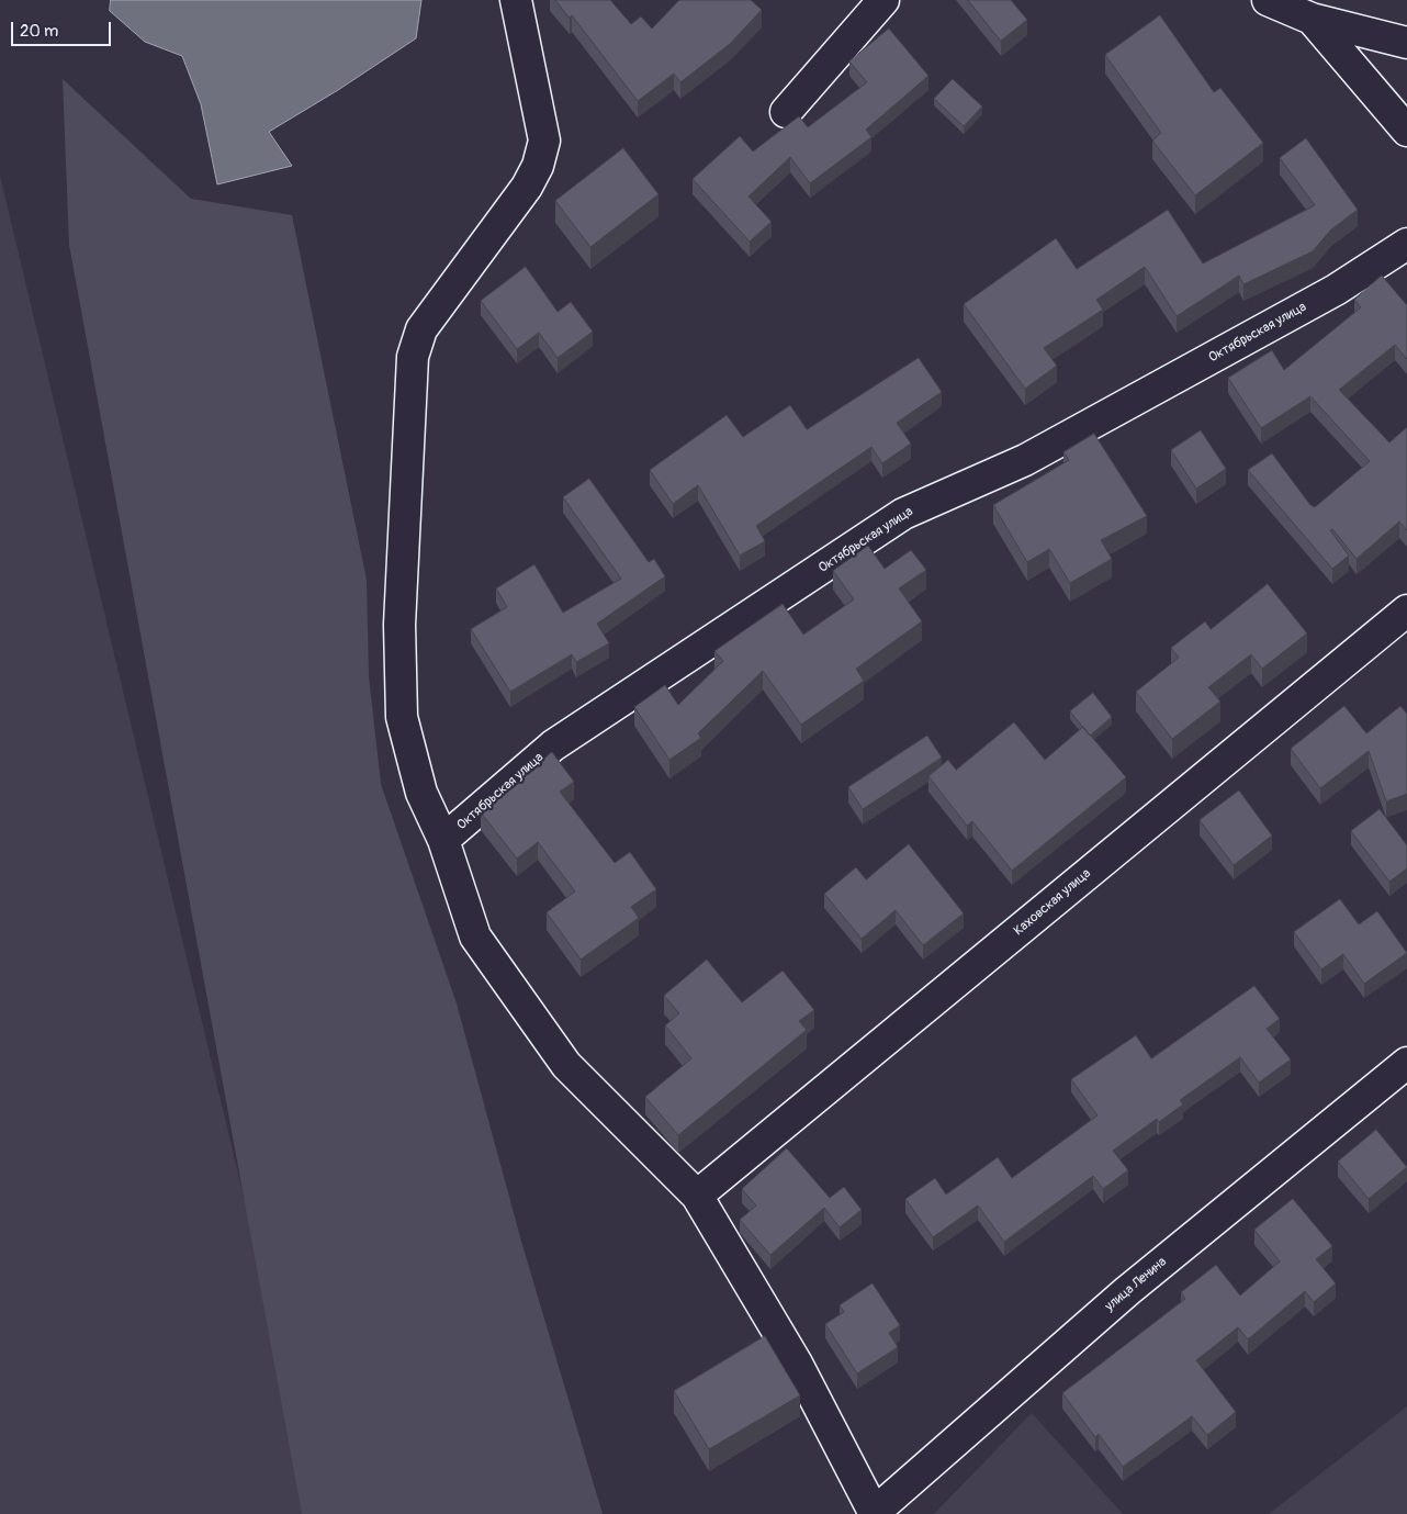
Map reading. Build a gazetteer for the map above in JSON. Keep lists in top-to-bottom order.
{
  "streets": {
    "street": ["Октябрьская улица", "Каховская улица", "улица Ленина"]
  },
  "scale_bar": "20 m"
}
